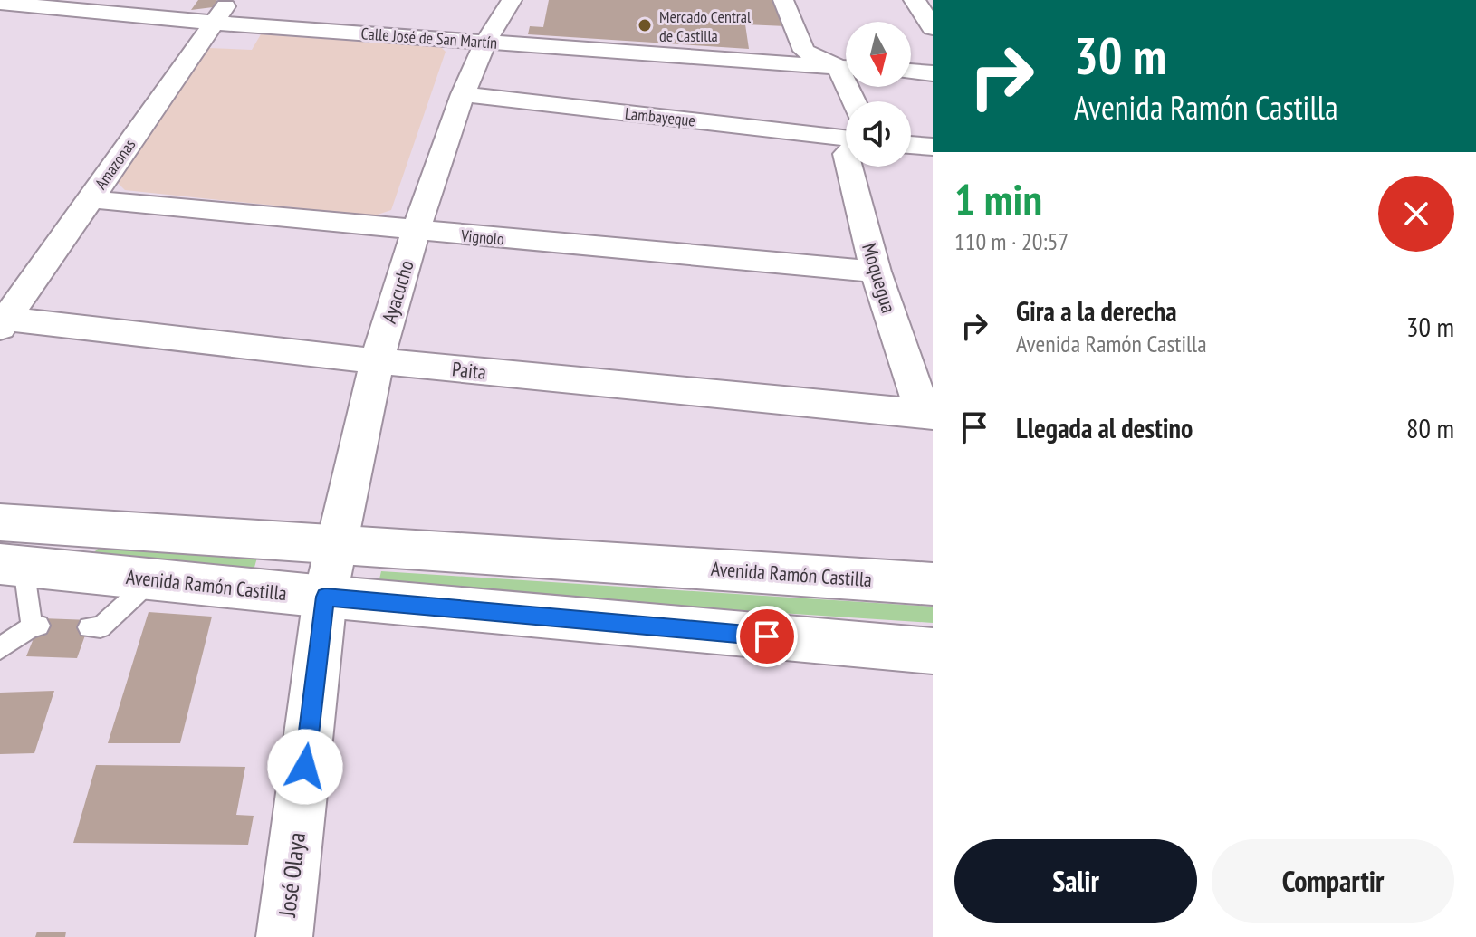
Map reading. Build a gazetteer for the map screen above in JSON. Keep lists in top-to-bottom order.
{
  "streets": {
    "main road": ["Avenida Ramón Castilla"],
    "street": [
      "Calle José de San Martín",
      "Lambayeque",
      "Amazonas",
      "Vignolo",
      "Moquegua",
      "Ayacucho",
      "Paita",
      "José Olaya"
    ]
  },
  "crossings": [
    ["Calle José de San Martín", "Amazonas"],
    ["Calle José de San Martín", "Ayacucho"],
    ["Lambayeque", "Ayacucho"],
    ["Amazonas", "Vignolo"],
    ["Amazonas", "Paita"],
    ["Vignolo", "Moquegua"],
    ["Vignolo", "Ayacucho"],
    ["Moquegua", "Paita"],
    ["Ayacucho", "Paita"],
    ["Ayacucho", "Avenida Ramón Castilla"],
    ["Ayacucho", "José Olaya"],
    ["Avenida Ramón Castilla", "José Olaya"]
  ],
  "places": ["Mercado Central de Castilla"],
  "north": "bottom",
  "page": {
    "turn": ["30 m", "Avenida Ramón Castilla"],
    "heading": ["1 min", "110 m · 20:57"],
    "list": [
      {
        "name": "Gira a la derecha",
        "note": "Avenida Ramón Castilla",
        "value": "30 m"
      },
      {
        "name": "Llegada al destino",
        "value": "80 m"
      }
    ],
    "buttons": ["Salir", "Compartir"]
  }
}
